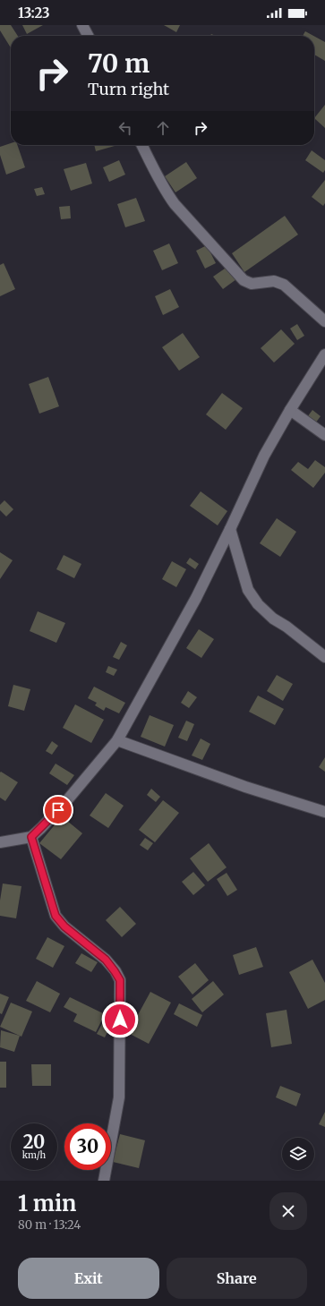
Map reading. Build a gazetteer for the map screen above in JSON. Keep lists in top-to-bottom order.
{
  "page": {
    "status": "13:23",
    "turn": ["70 m", "Turn right"],
    "speed": "20 km/h",
    "limit": "30",
    "heading": ["1 min", "80 m · 13:24"],
    "buttons": ["Exit", "Share"]
  }
}
